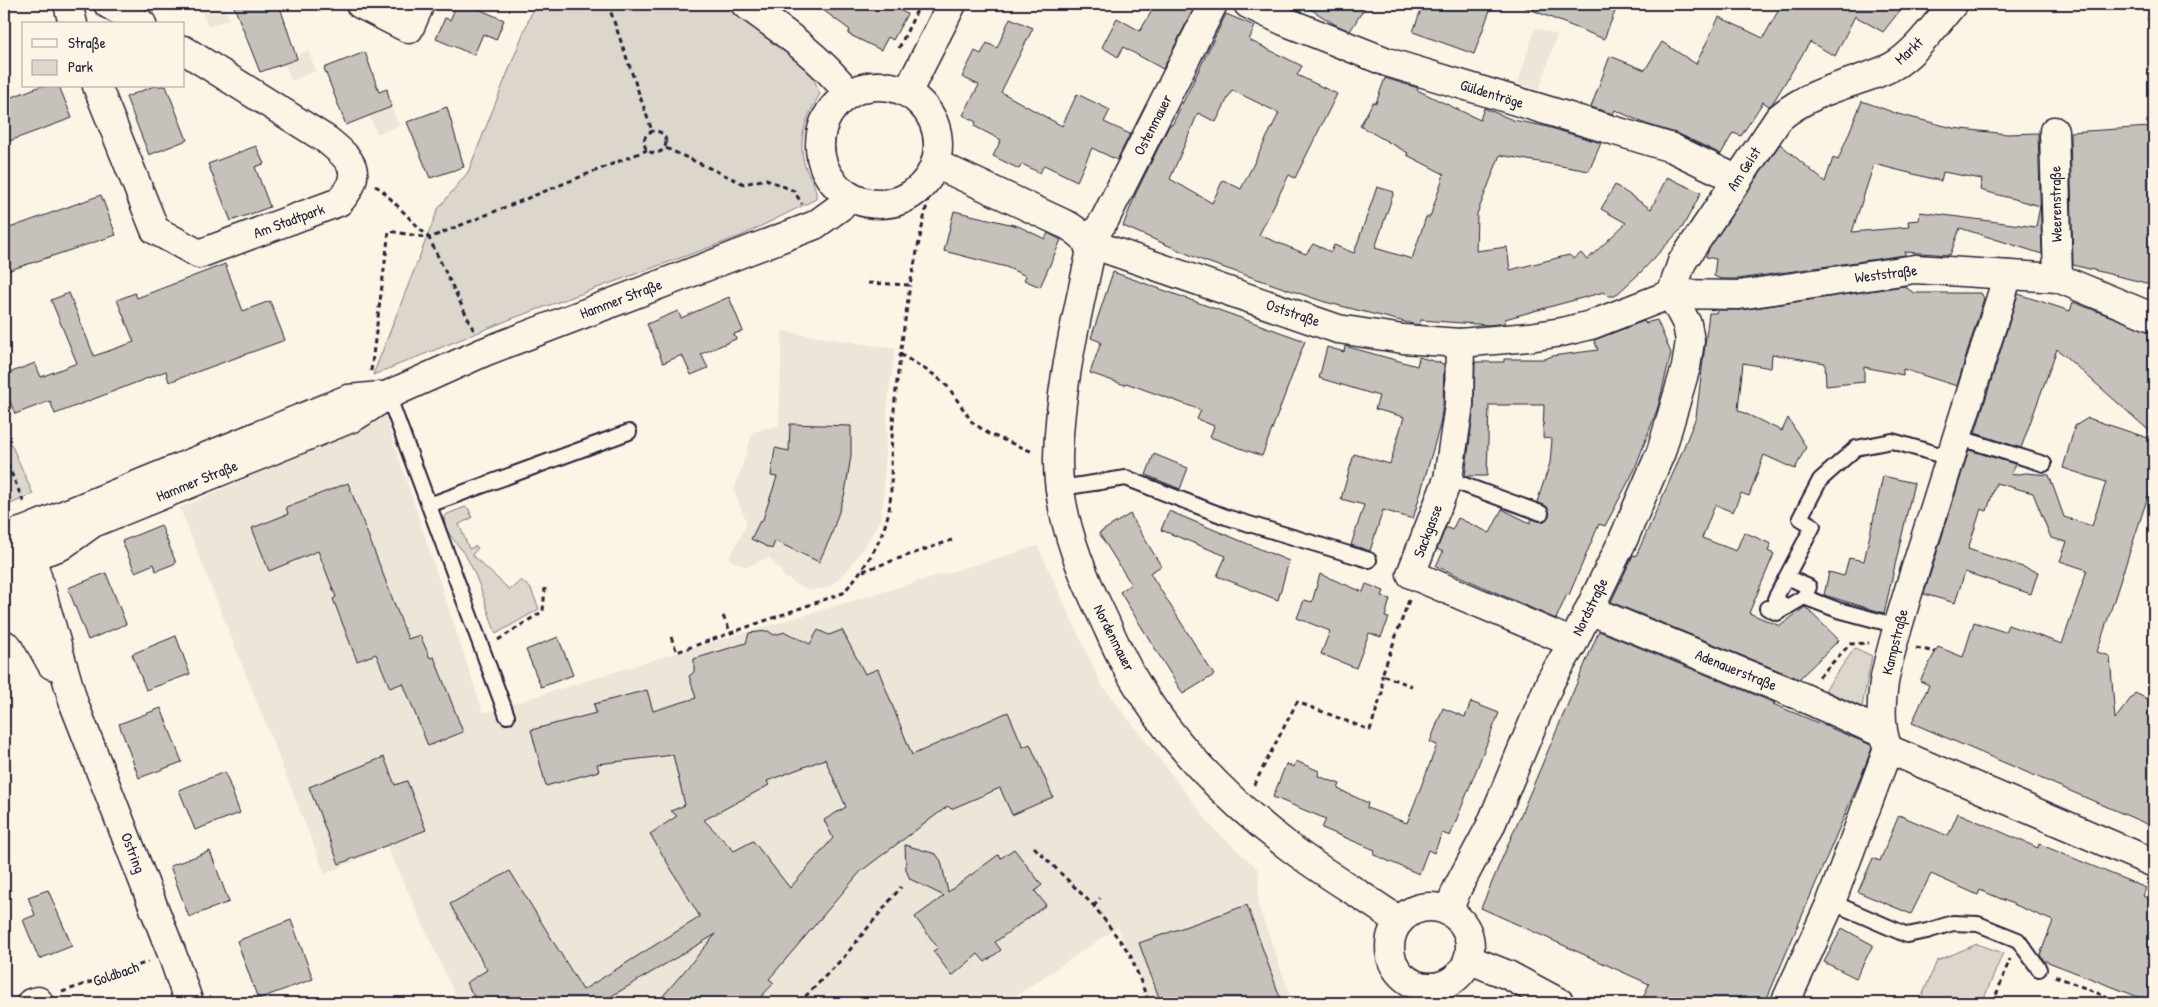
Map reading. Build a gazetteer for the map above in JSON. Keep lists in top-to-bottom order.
{
  "streets": {
    "street": [
      "Markt",
      "Güldentröge",
      "Ostenmauer",
      "Am Geist",
      "Weerenstraße",
      "Am Stadtpark",
      "Weststraße",
      "Hammer Straße",
      "Oststraße",
      "Sackgasse",
      "Nordstraße",
      "Nordenmauer",
      "Kampstraße",
      "Adenauerstraße",
      "Ostring"
    ],
    "path": ["Goldbach"]
  },
  "crossings": [
    ["Markt", "Am Geist"],
    ["Güldentröge", "Am Geist"],
    ["Ostenmauer", "Oststraße"],
    ["Ostenmauer", "Nordenmauer"],
    ["Am Geist", "Weststraße"],
    ["Am Geist", "Oststraße"],
    ["Am Geist", "Nordstraße"],
    ["Weerenstraße", "Weststraße"],
    ["Weststraße", "Oststraße"],
    ["Weststraße", "Nordstraße"],
    ["Weststraße", "Kampstraße"],
    ["Hammer Straße", "Oststraße"],
    ["Hammer Straße", "Ostring"],
    ["Oststraße", "Sackgasse"],
    ["Oststraße", "Nordstraße"],
    ["Oststraße", "Nordenmauer"],
    ["Sackgasse", "Nordstraße"],
    ["Nordstraße", "Nordenmauer"],
    ["Nordstraße", "Adenauerstraße"],
    ["Kampstraße", "Adenauerstraße"],
    ["Ostring", "Goldbach"]
  ],
  "legend": ["Straße", "Park"]
}
